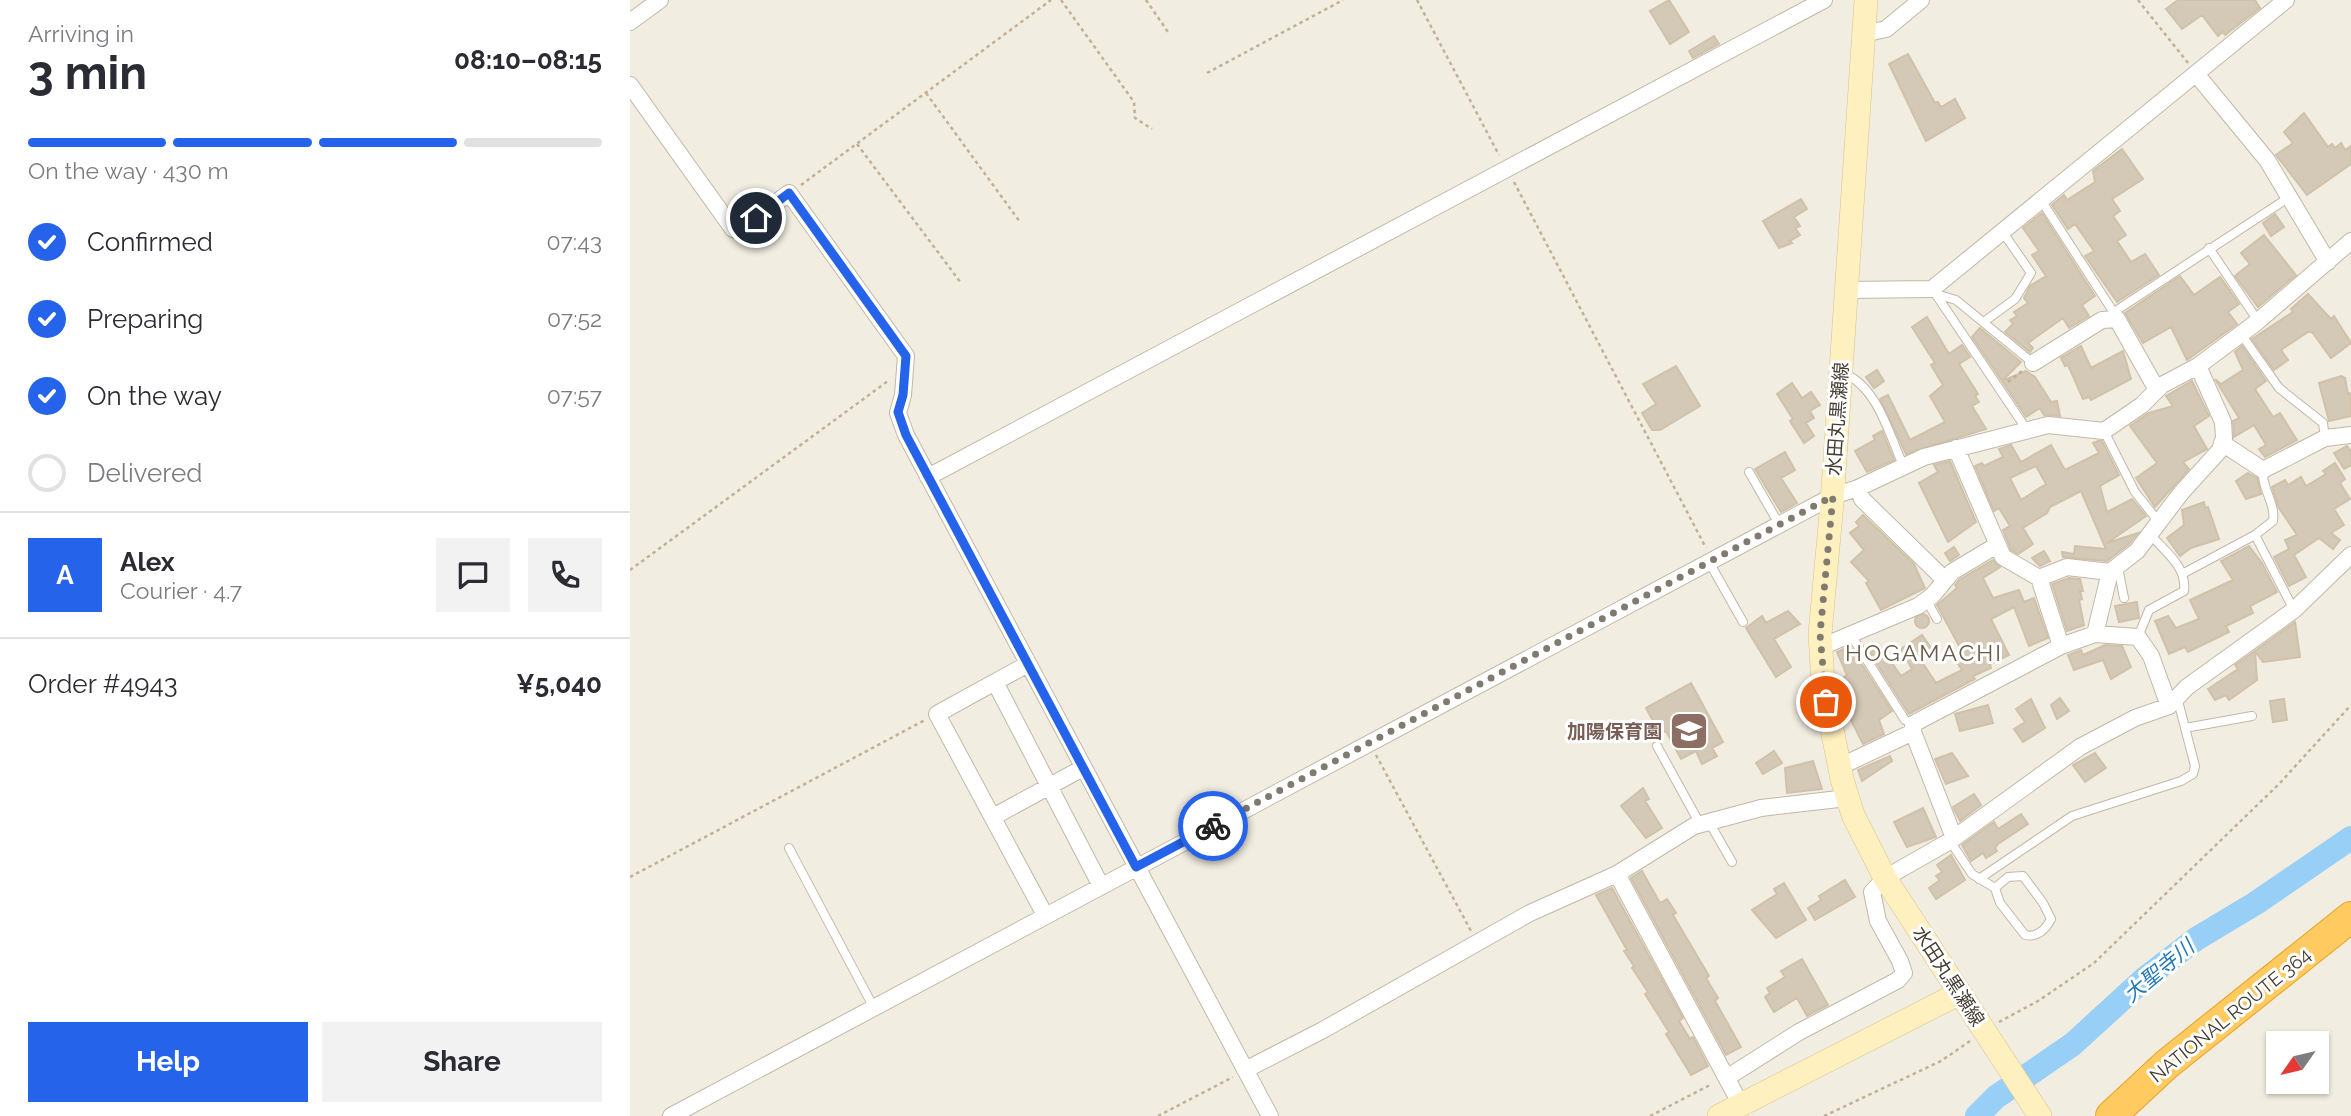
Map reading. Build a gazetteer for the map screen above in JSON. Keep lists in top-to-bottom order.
{
  "streets": {
    "highway": ["NATIONAL ROUTE 364"],
    "main road": ["水田丸黒瀬線"]
  },
  "districts": ["HOGAMACHI"],
  "water": ["大聖寺川"],
  "places": {
    "school or university": ["加陽保育園"]
  },
  "north": "bottom left",
  "page": {
    "heading": ["3 min", "Arriving in", "08:10–08:15"],
    "panel": [
      "Alex",
      "Courier · 4.7",
      "Order #4943",
      "¥5,040"
    ],
    "bar": "On the way · 430 m",
    "list": [
      ["Confirmed", "07:43"],
      ["Preparing", "07:52"],
      ["On the way", "07:57"],
      "Delivered"
    ],
    "round": "A",
    "buttons": ["Help", "Share"]
  }
}
